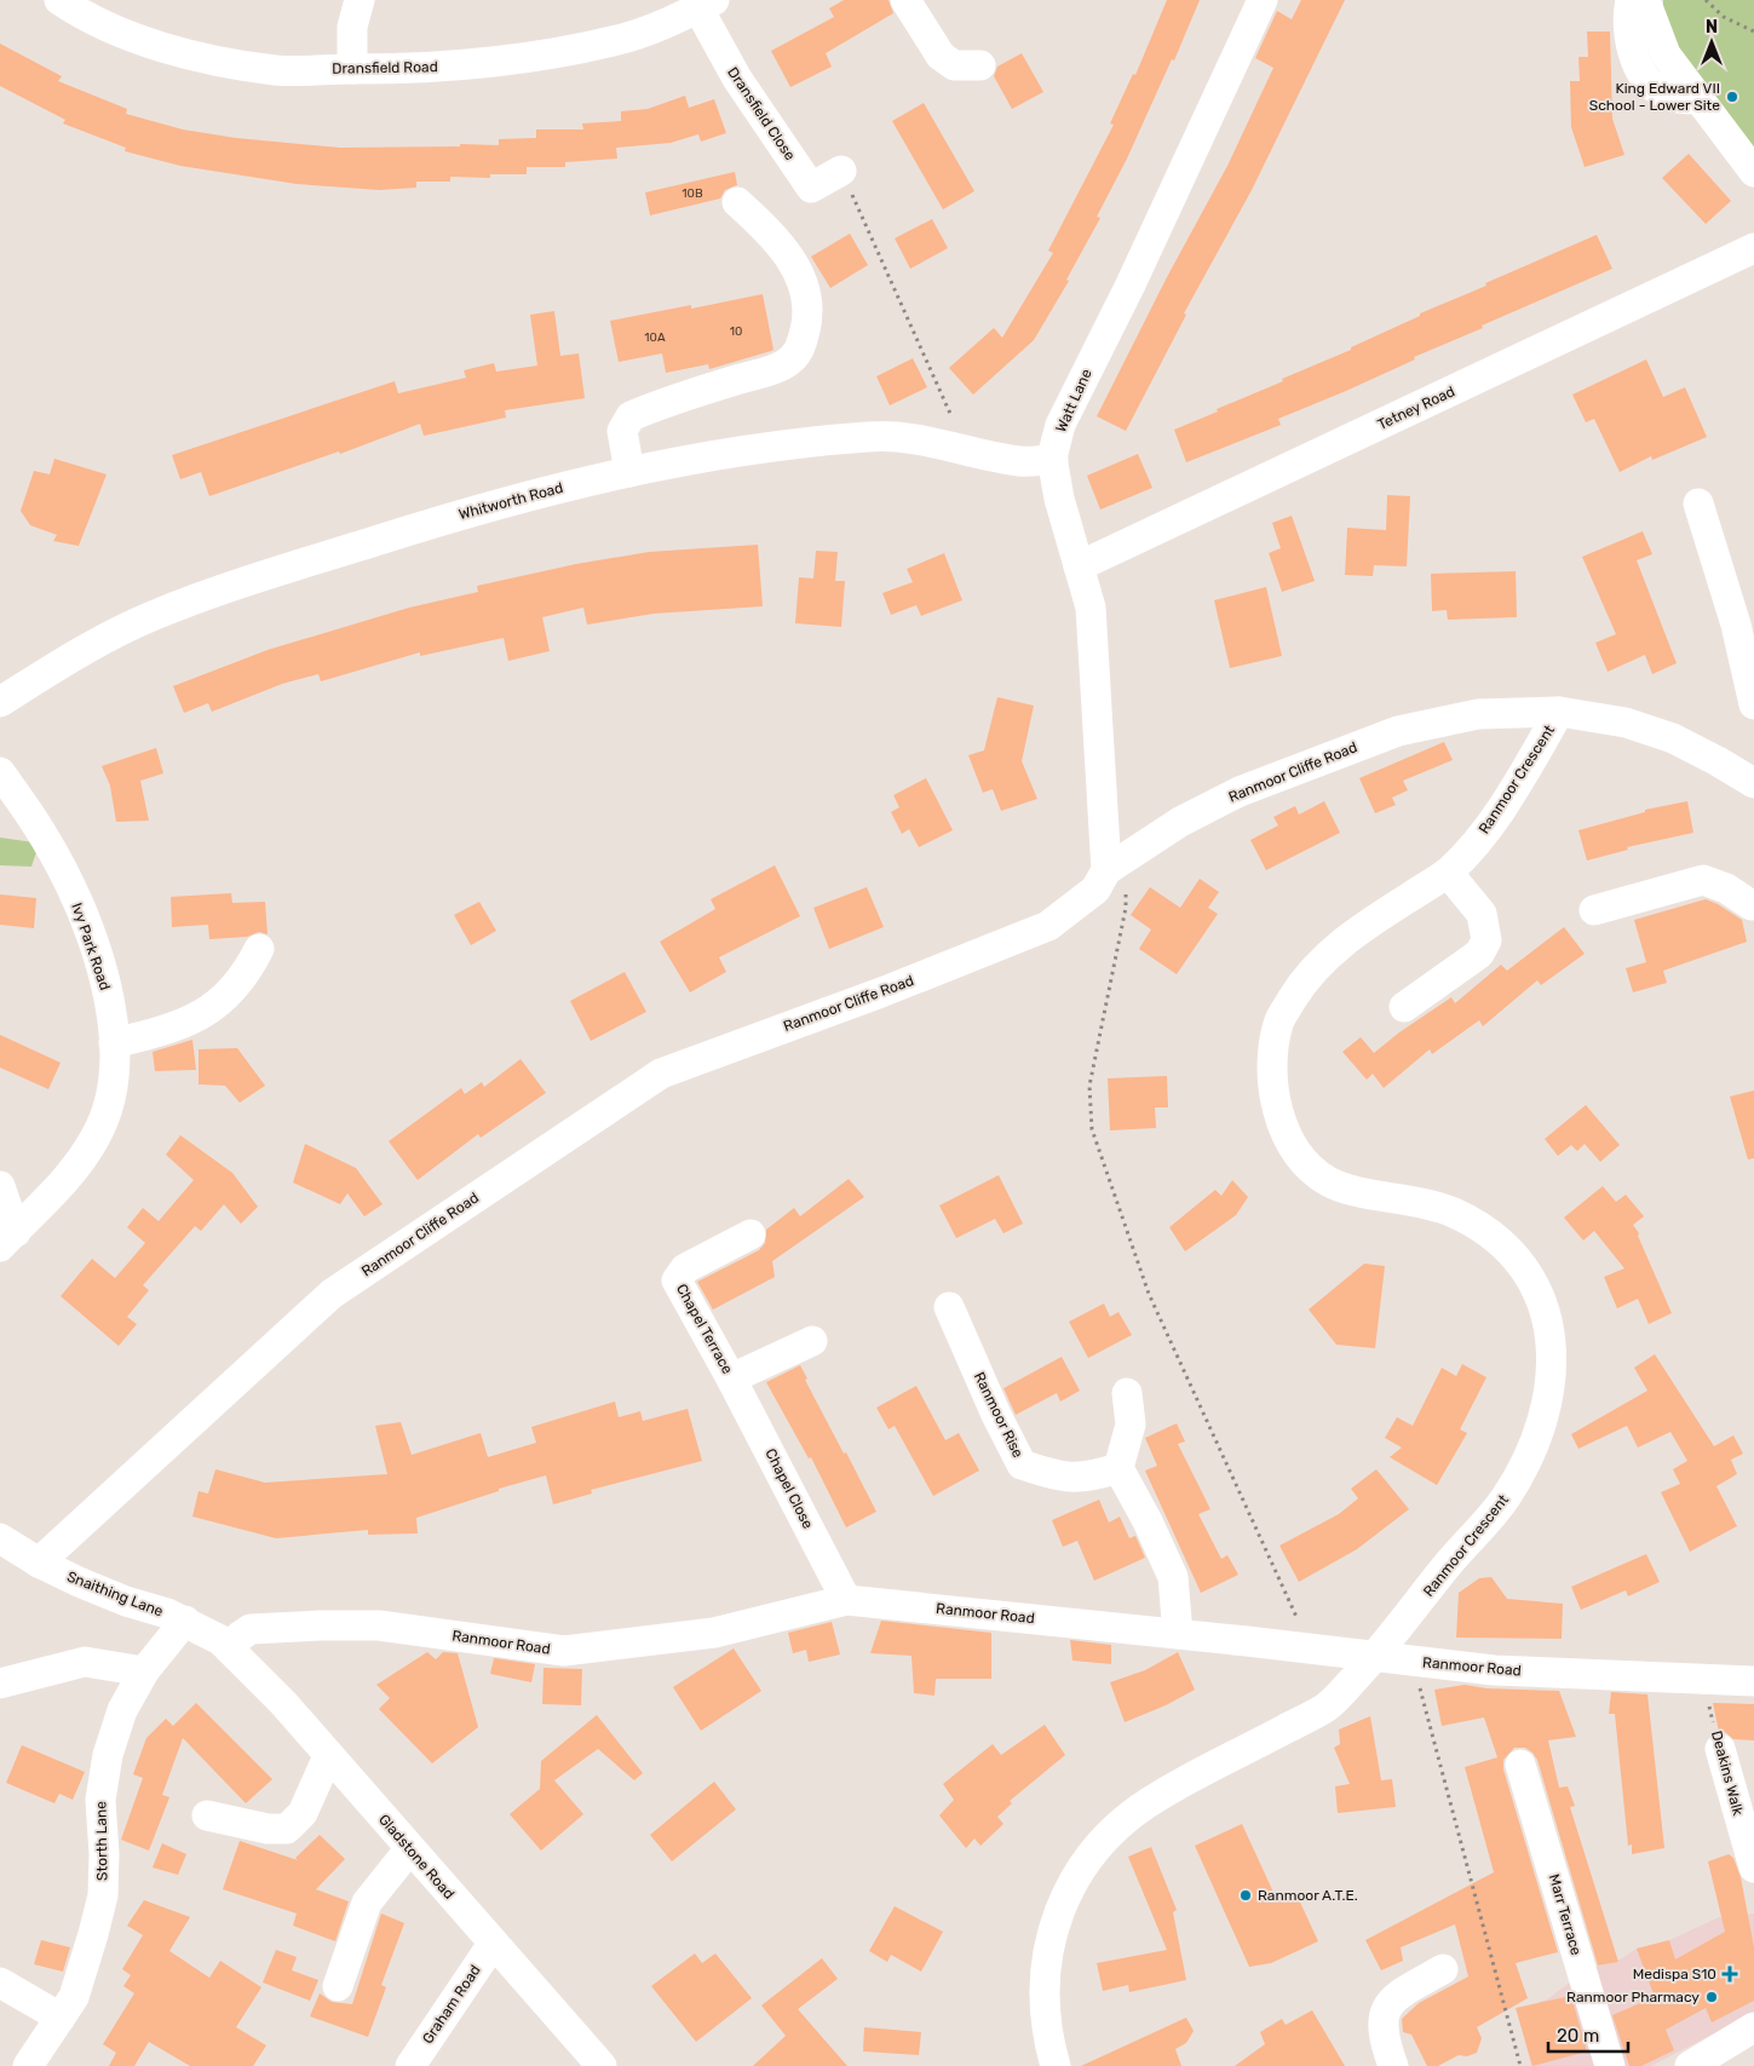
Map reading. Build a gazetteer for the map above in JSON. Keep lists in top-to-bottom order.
{
  "streets": {
    "street": [
      "Dransfield Road",
      "Dransfield Close",
      "Watt Lane",
      "Tetney Road",
      "Whitworth Road",
      "Ranmoor Cliffe Road",
      "Ranmoor Crescent",
      "Ivy Park Road",
      "Chapel Terrace",
      "Ranmoor Rise",
      "Chapel Close",
      "Snaithing Lane",
      "Ranmoor Road",
      "Deakins Walk",
      "Storth Lane",
      "Gladstone Road",
      "Marr Terrace",
      "Graham Road"
    ]
  },
  "crossings": [
    ["Dransfield Road", "Dransfield Close"],
    ["Watt Lane", "Tetney Road"],
    ["Watt Lane", "Whitworth Road"],
    ["Watt Lane", "Ranmoor Cliffe Road"],
    ["Ranmoor Cliffe Road", "Ranmoor Crescent"],
    ["Ranmoor Cliffe Road", "Snaithing Lane"],
    ["Ranmoor Crescent", "Ranmoor Road"],
    ["Chapel Terrace", "Chapel Close"],
    ["Chapel Close", "Ranmoor Road"],
    ["Snaithing Lane", "Ranmoor Road"],
    ["Snaithing Lane", "Storth Lane"],
    ["Snaithing Lane", "Gladstone Road"],
    ["Ranmoor Road", "Deakins Walk"],
    ["Ranmoor Road", "Gladstone Road"],
    ["Gladstone Road", "Graham Road"]
  ],
  "places": {
    "other": ["King Edward VII School - Lower Site", "Ranmoor A.T.E.", "Ranmoor Pharmacy"],
    "health": ["Medispa S10"]
  },
  "house_numbers": ["10B", "10", "10A"],
  "scale_bar": "20 m",
  "north": "top"
}
